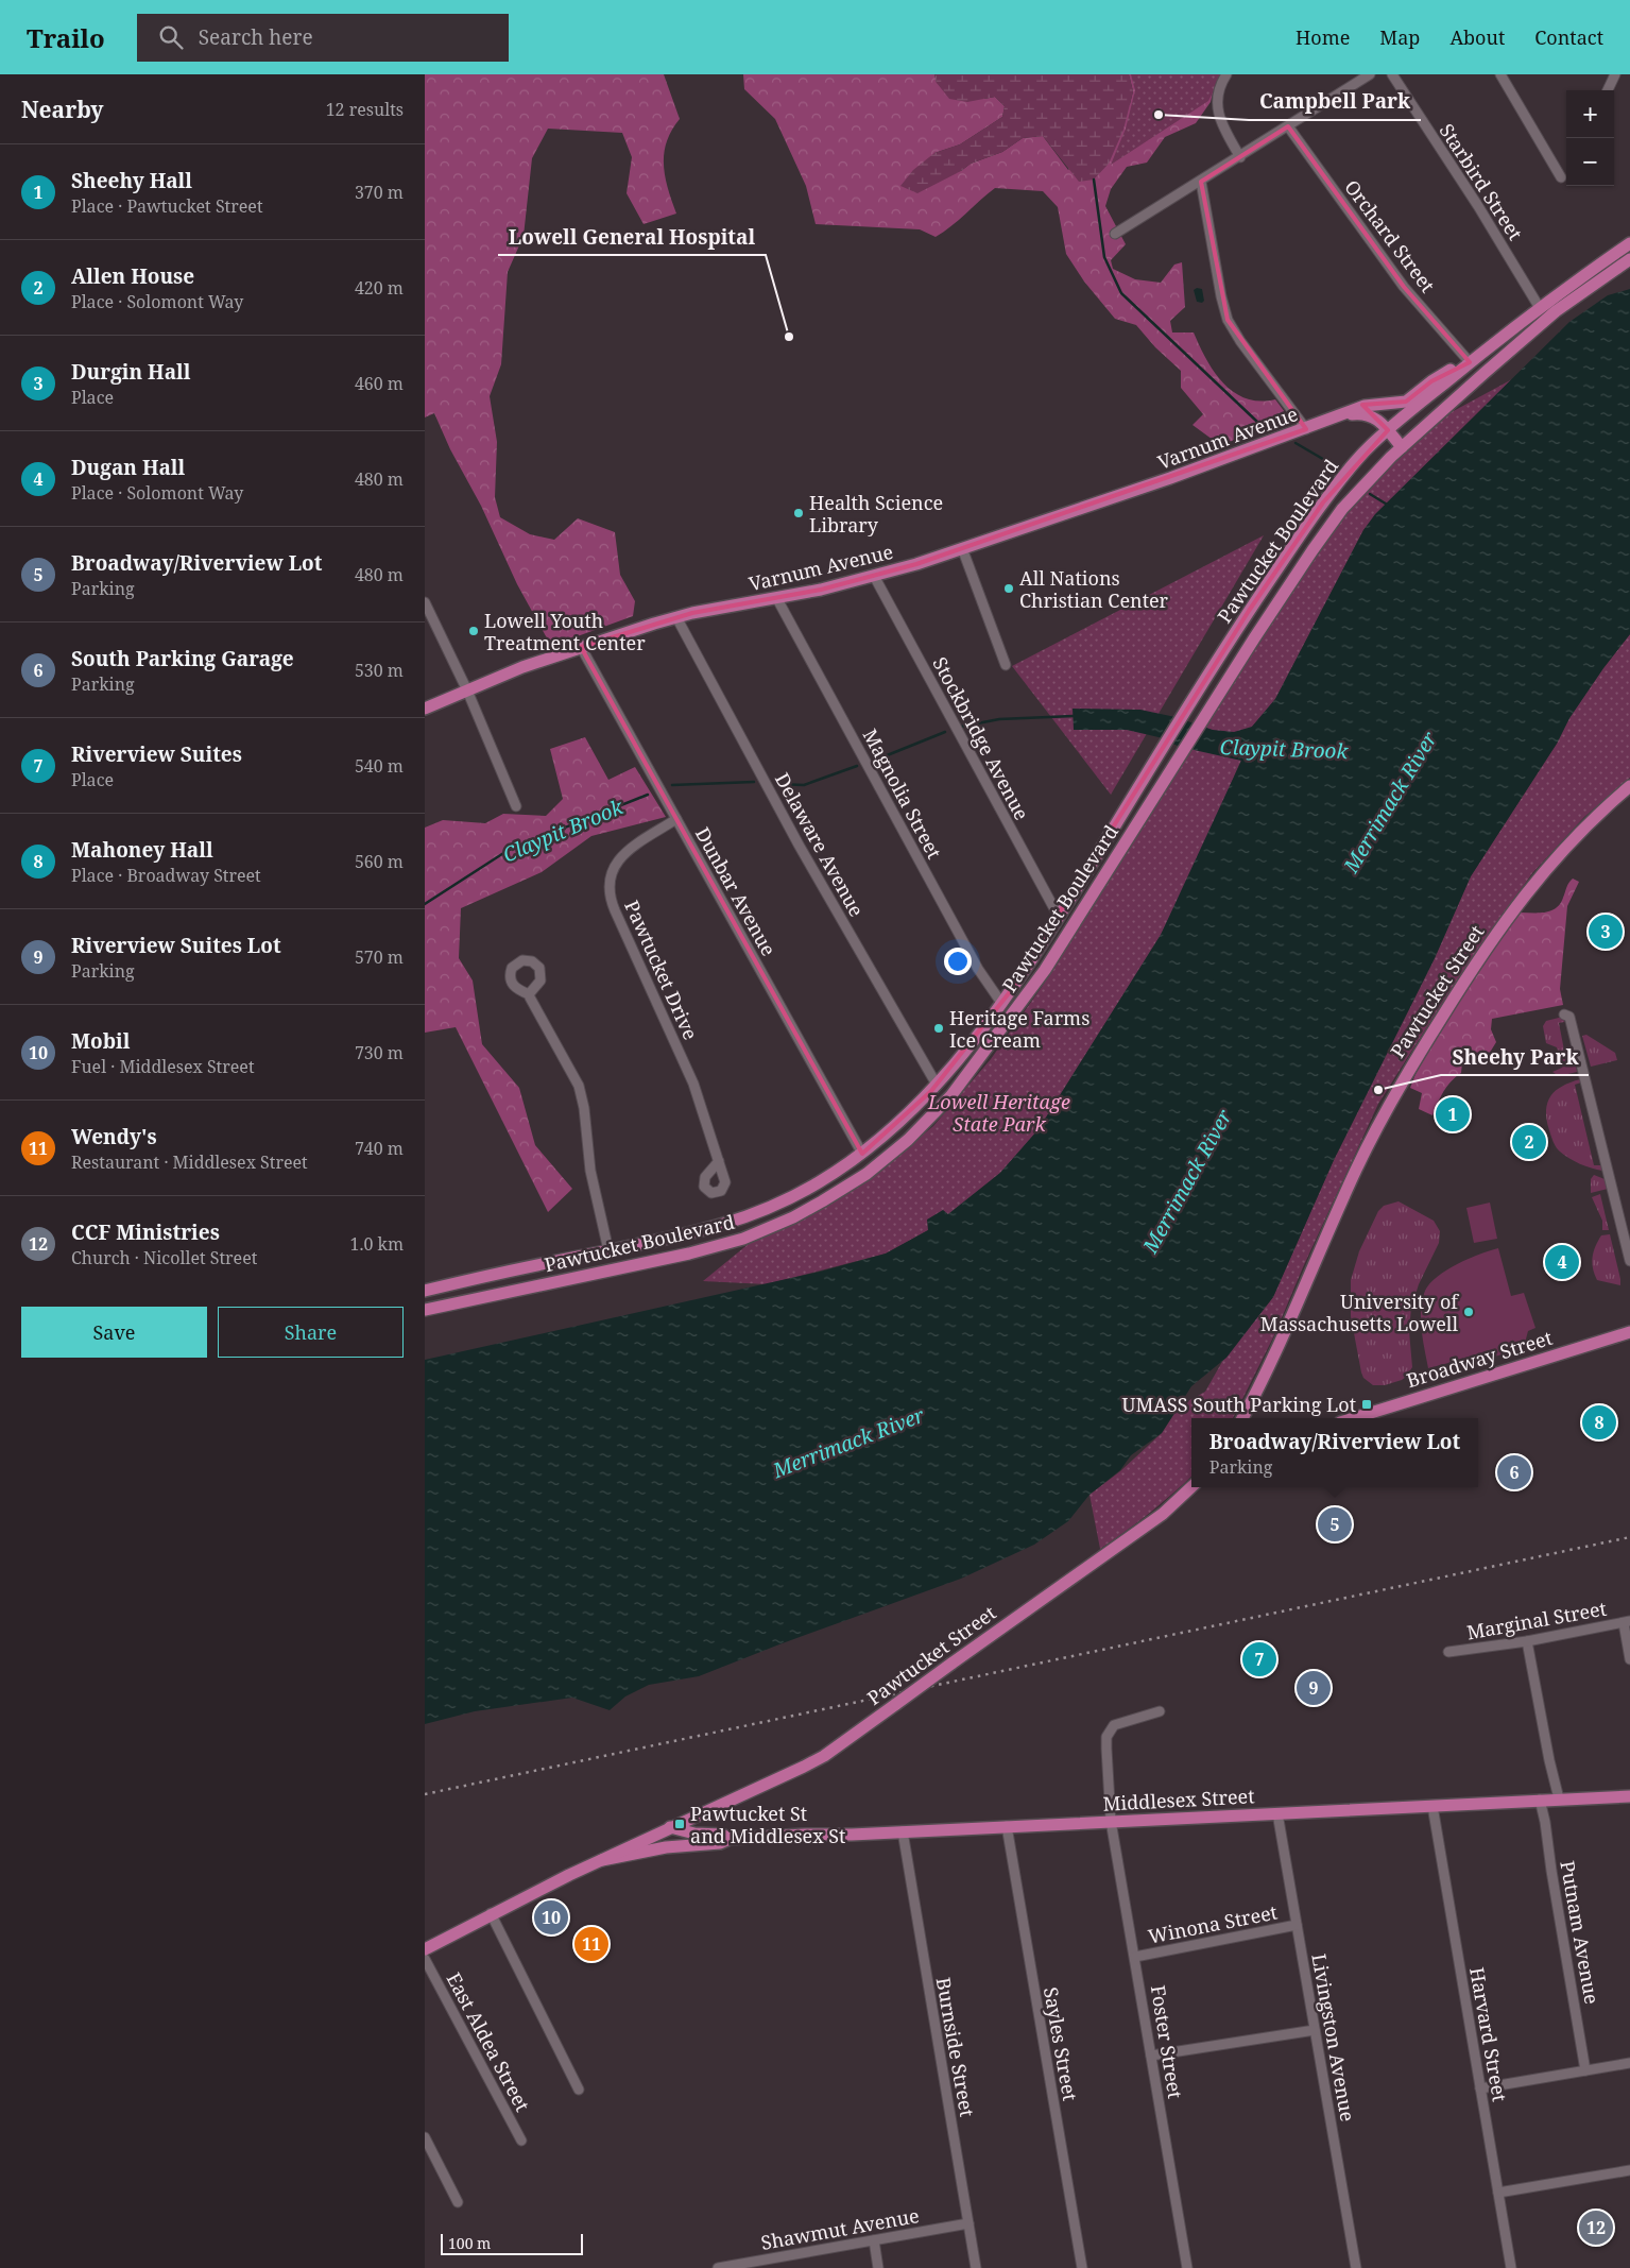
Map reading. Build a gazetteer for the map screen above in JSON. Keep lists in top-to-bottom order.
{
  "streets": {
    "main road": [
      "Varnum Avenue",
      "Pawtucket Boulevard",
      "Pawtucket Street",
      "Broadway Street",
      "Middlesex Street"
    ],
    "street": [
      "Starbird Street",
      "Orchard Street",
      "Stockbridge Avenue",
      "Magnolia Street",
      "Delaware Avenue",
      "Dunbar Avenue",
      "Pawtucket Drive",
      "Marginal Street",
      "Winona Street",
      "Putnam Avenue",
      "Harvard Street",
      "Livingston Avenue",
      "East Aldea Street",
      "Foster Street",
      "Sayles Street",
      "Burnside Street",
      "Shawmut Avenue"
    ]
  },
  "crossings": [
    ["Starbird Street", "Varnum Avenue"],
    ["Orchard Street", "Varnum Avenue"],
    ["Varnum Avenue", "Pawtucket Boulevard"],
    ["Varnum Avenue", "Stockbridge Avenue"],
    ["Varnum Avenue", "Magnolia Street"],
    ["Varnum Avenue", "Delaware Avenue"],
    ["Varnum Avenue", "Dunbar Avenue"],
    ["Pawtucket Boulevard", "Stockbridge Avenue"],
    ["Pawtucket Boulevard", "Magnolia Street"],
    ["Pawtucket Boulevard", "Delaware Avenue"],
    ["Pawtucket Boulevard", "Dunbar Avenue"],
    ["Dunbar Avenue", "Pawtucket Drive"],
    ["Pawtucket Street", "Middlesex Street"],
    ["Middlesex Street", "Putnam Avenue"],
    ["Middlesex Street", "Harvard Street"],
    ["Middlesex Street", "Livingston Avenue"],
    ["Middlesex Street", "Foster Street"],
    ["Middlesex Street", "Sayles Street"],
    ["Middlesex Street", "Burnside Street"],
    ["Winona Street", "Livingston Avenue"],
    ["Winona Street", "Foster Street"],
    ["Burnside Street", "Shawmut Avenue"]
  ],
  "water": ["Claypit Brook", "Merrimack River"],
  "parks": ["Lowell Heritage State Park"],
  "places": {
    "other": [
      "Campbell Park",
      "Lowell General Hospital",
      "Health Science Library",
      "All Nations Christian Center",
      "Lowell Youth Treatment Center",
      "Heritage Farms Ice Cream",
      "Sheehy Park",
      "University of Massachusetts Lowell"
    ],
    "transit": ["UMASS South Parking Lot", "Pawtucket St and Middlesex St"]
  },
  "scale_bar": "100 m",
  "page": {
    "header": "Trailo",
    "search": "Search here",
    "nav": [
      "Home",
      "Map",
      "About",
      "Contact"
    ],
    "heading": ["Nearby", "12 results"],
    "map_buttons": ["+", "−"],
    "list": [
      {
        "mark": "1",
        "name": "Sheehy Hall",
        "note": "Place · Pawtucket Street",
        "value": "370 m"
      },
      {
        "mark": "2",
        "name": "Allen House",
        "note": "Place · Solomont Way",
        "value": "420 m"
      },
      {
        "mark": "3",
        "name": "Durgin Hall",
        "note": "Place",
        "value": "460 m"
      },
      {
        "mark": "4",
        "name": "Dugan Hall",
        "note": "Place · Solomont Way",
        "value": "480 m"
      },
      {
        "mark": "5",
        "name": "Broadway/Riverview Lot",
        "note": "Parking",
        "value": "480 m"
      },
      {
        "mark": "6",
        "name": "South Parking Garage",
        "note": "Parking",
        "value": "530 m"
      },
      {
        "mark": "7",
        "name": "Riverview Suites",
        "note": "Place",
        "value": "540 m"
      },
      {
        "mark": "8",
        "name": "Mahoney Hall",
        "note": "Place · Broadway Street",
        "value": "560 m"
      },
      {
        "mark": "9",
        "name": "Riverview Suites Lot",
        "note": "Parking",
        "value": "570 m"
      },
      {
        "mark": "10",
        "name": "Mobil",
        "note": "Fuel · Middlesex Street",
        "value": "730 m"
      },
      {
        "mark": "11",
        "name": "Wendy's",
        "note": "Restaurant · Middlesex Street",
        "value": "740 m"
      },
      {
        "mark": "12",
        "name": "CCF Ministries",
        "note": "Church · Nicollet Street",
        "value": "1.0 km"
      }
    ],
    "pins": [
      "3",
      "1",
      "2",
      "4",
      "8",
      "6",
      "5",
      "7",
      "9",
      "10",
      "11",
      "12"
    ],
    "buttons": ["Save", "Share"],
    "popup": ["Broadway/Riverview Lot", "Parking"],
    "scale": "100 m"
  }
}
